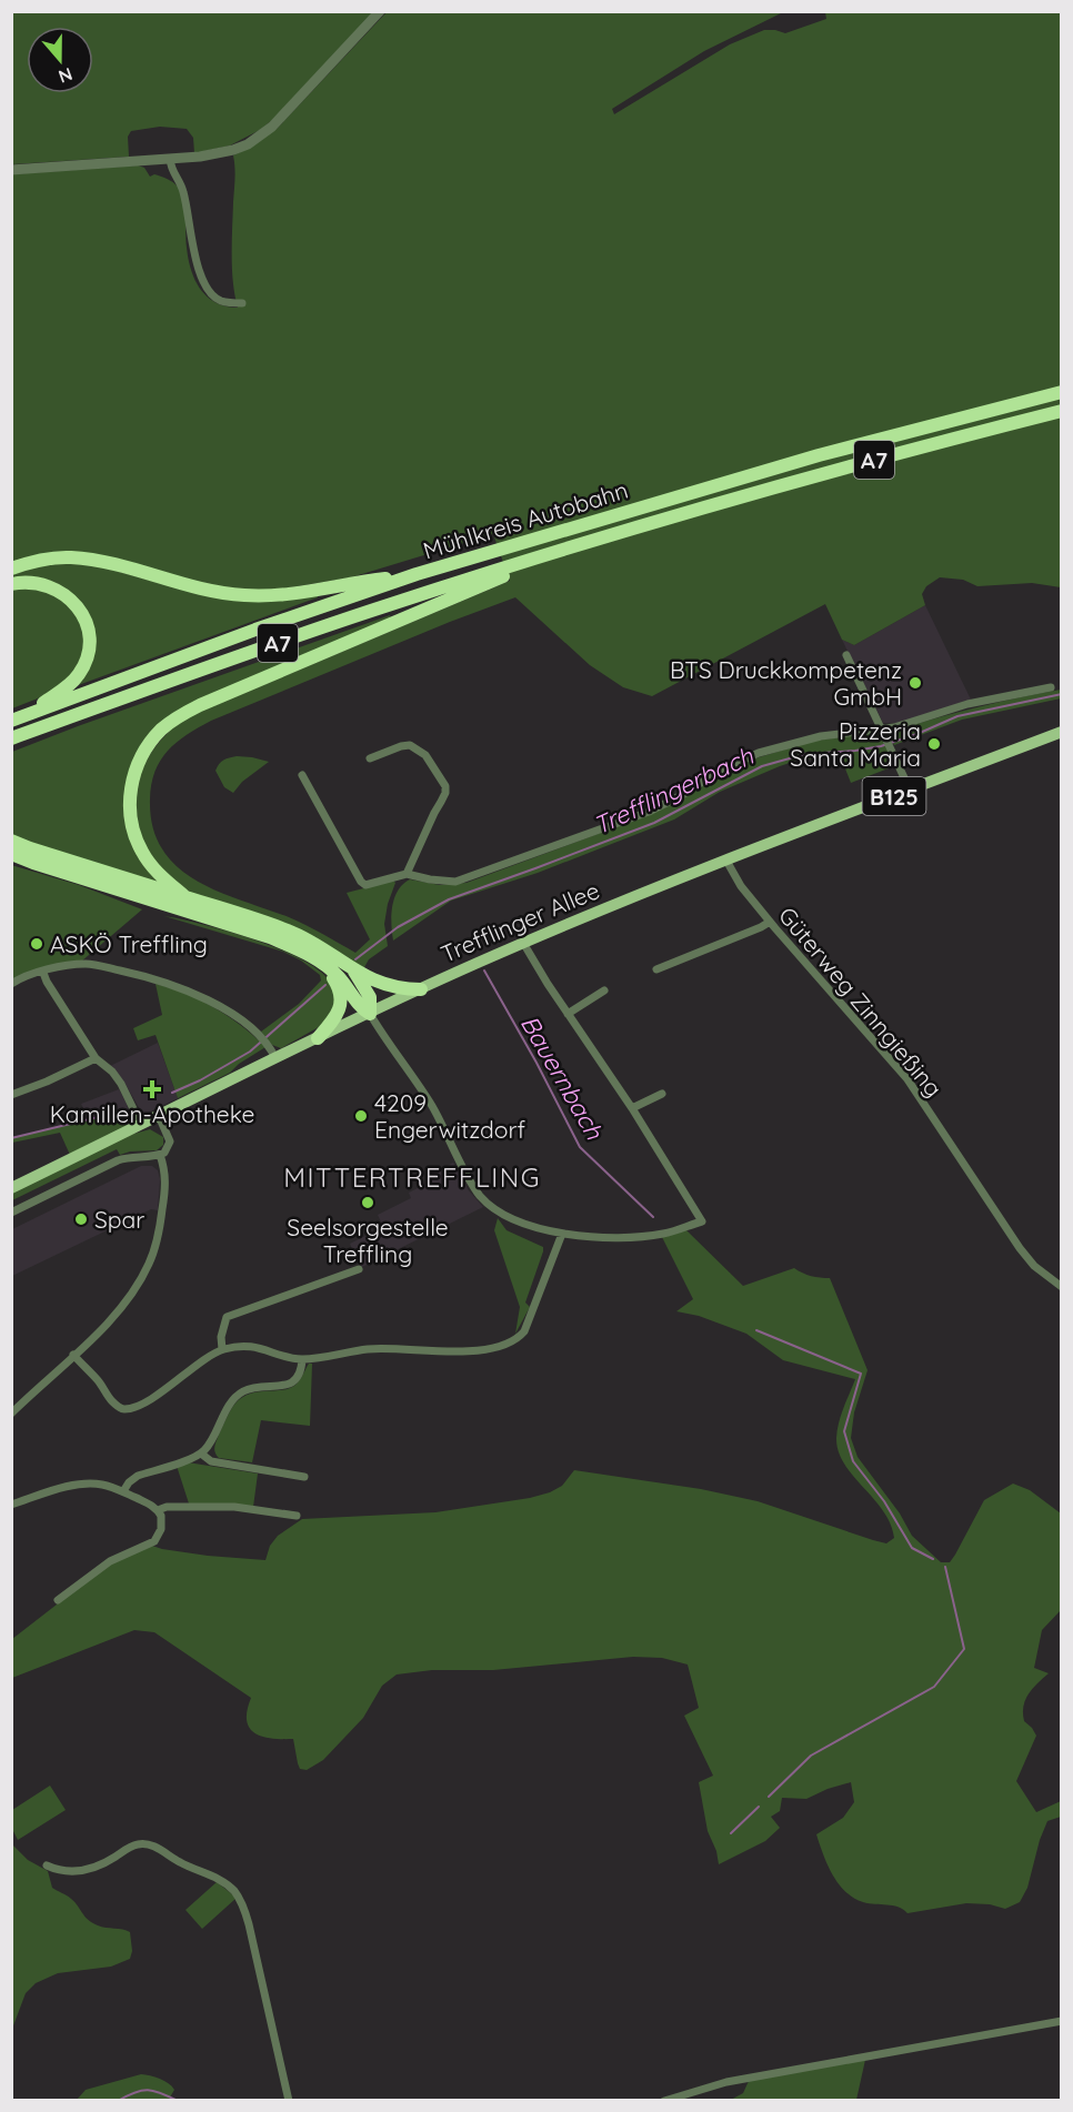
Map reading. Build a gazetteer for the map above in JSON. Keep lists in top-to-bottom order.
{
  "streets": {
    "highway": ["A7", "Mühlkreis Autobahn"],
    "main road": ["B125", "Trefflinger Allee"],
    "street": ["Güterweg Zinngießing"]
  },
  "crossings": [
    ["Trefflinger Allee", "Güterweg Zinngießing"]
  ],
  "districts": ["MITTERTREFFLING"],
  "water": ["Trefflingerbach", "Bauernbach"],
  "places": {
    "other": [
      "BTS Druckkompetenz GmbH",
      "Pizzeria Santa Maria",
      "ASKÖ Treffling",
      "4209 Engerwitzdorf",
      "Seelsorgestelle Treffling",
      "Spar"
    ],
    "health": ["Kamillen-Apotheke"]
  },
  "north": "bottom"
}
